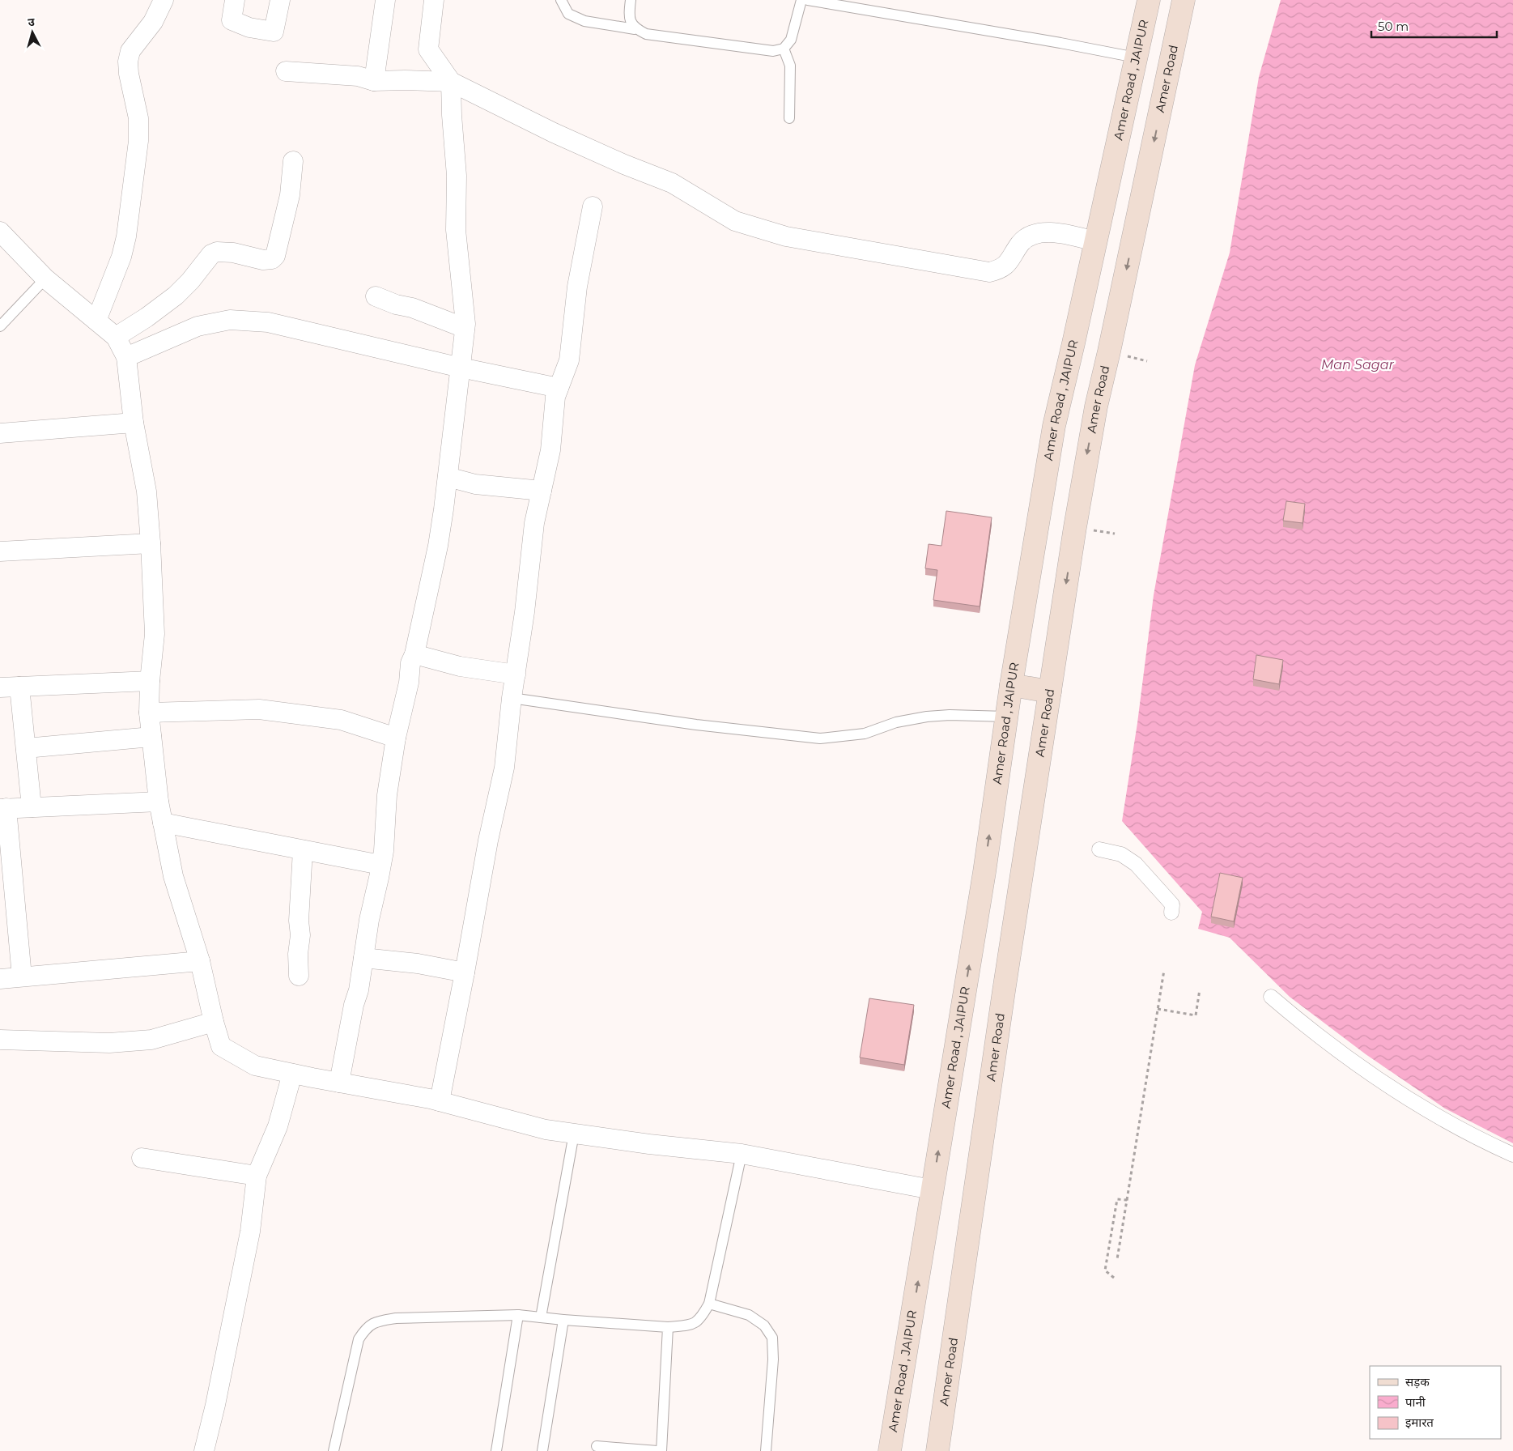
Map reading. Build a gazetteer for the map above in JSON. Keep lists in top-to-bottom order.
{
  "streets": {
    "main road": ["Amer Road", "Amer Road , JAIPUR"]
  },
  "one_way": ["Amer Road", "Amer Road , JAIPUR"],
  "water": ["Man Sagar"],
  "legend": ["सड़क", "पानी", "इमारत"],
  "scale_bar": "50 m",
  "north": "top"
}
